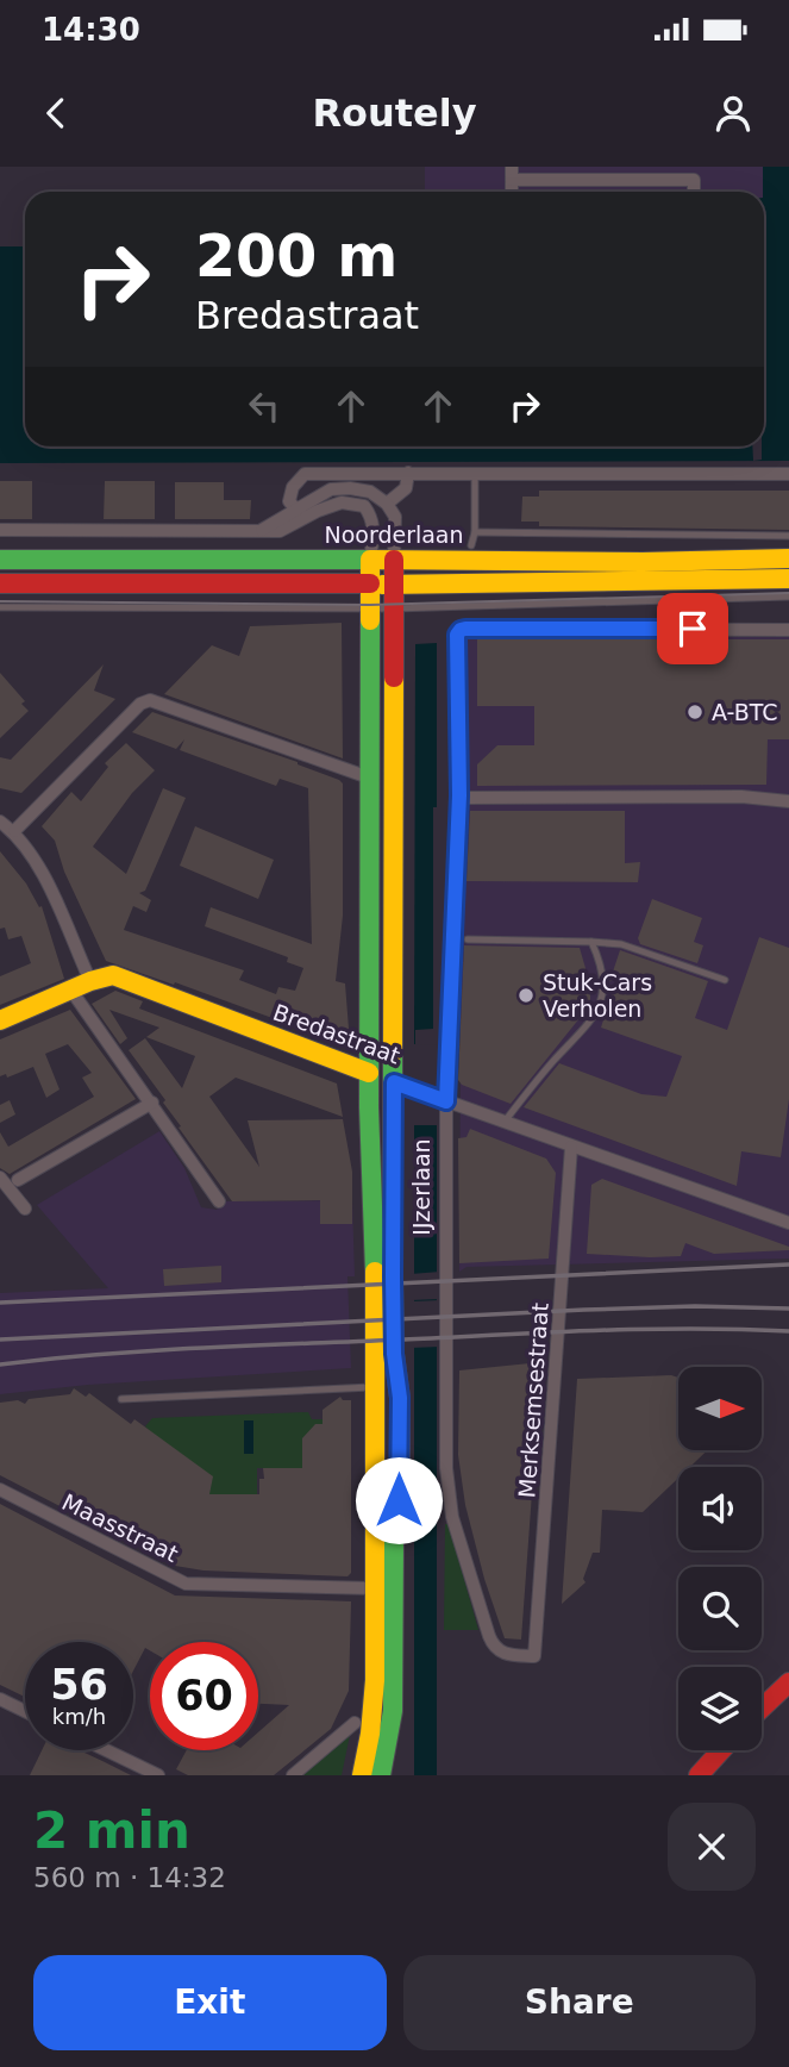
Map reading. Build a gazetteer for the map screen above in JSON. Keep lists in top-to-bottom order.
{
  "streets": {
    "main road": ["Noorderlaan", "Bredastraat"],
    "street": ["IJzerlaan", "Merksemsestraat", "Maasstraat"]
  },
  "crossings": [
    ["Bredastraat", "IJzerlaan"],
    ["Bredastraat", "Merksemsestraat"],
    ["IJzerlaan", "Merksemsestraat"]
  ],
  "places": ["A-BTC", "Stuk-Cars Verholen"],
  "north": "right",
  "page": {
    "status": "14:30",
    "header": "Routely",
    "turn": ["200 m", "Bredastraat"],
    "speed": "56 km/h",
    "limit": "60",
    "heading": ["2 min", "560 m · 14:32"],
    "buttons": ["Exit", "Share"]
  }
}
